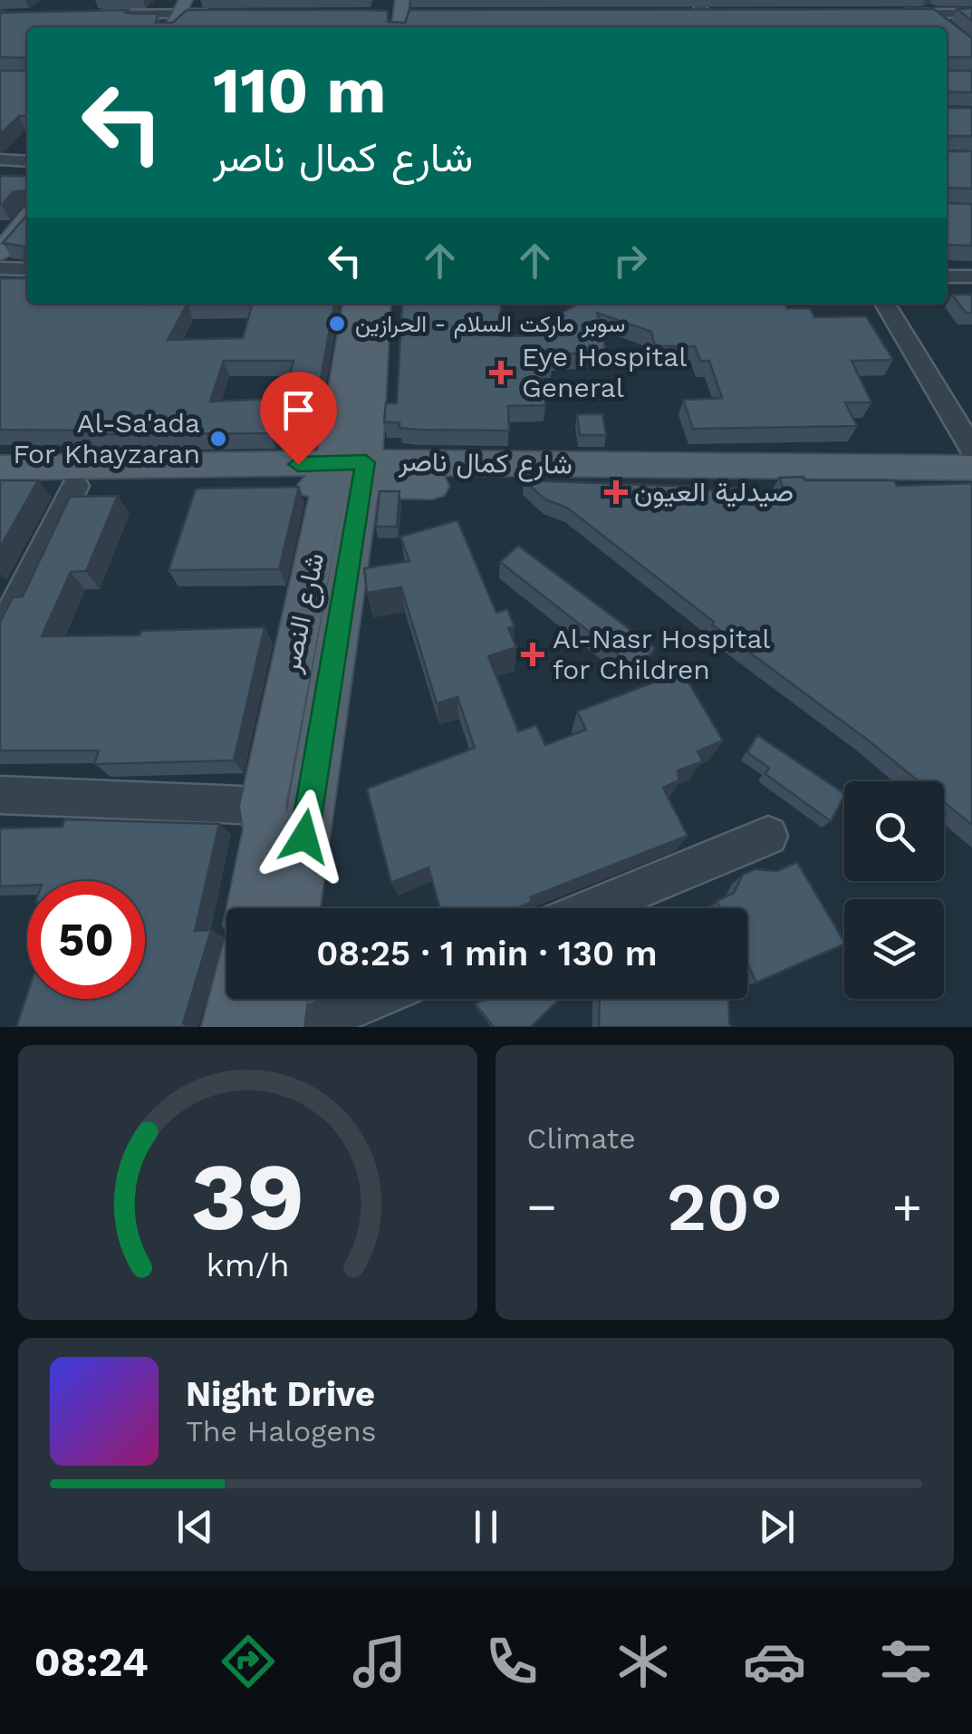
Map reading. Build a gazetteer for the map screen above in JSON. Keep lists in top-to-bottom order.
{
  "streets": {
    "main road": ["شارع كمال ناصر", "شارع النصر"]
  },
  "crossings": [
    ["شارع كمال ناصر", "شارع النصر"]
  ],
  "places": {
    "other": ["سوبر ماركت السلام - الحرازين", "Al-Sa'ada For Khayzaran"],
    "health": ["Eye Hospital General", "صيدلية العيون", "Al-Nasr Hospital for Children"]
  },
  "page": {
    "turn": ["110 m", "شارع كمال ناصر"],
    "limit": "50",
    "trip": "08:25 · 1 min · 130 m",
    "tile": "Climate",
    "heat": ["−", "20°", "+"],
    "song": ["Night Drive", "The Halogens"],
    "tabs": "08:24",
    "gauge": ["39", "km/h"]
  }
}
